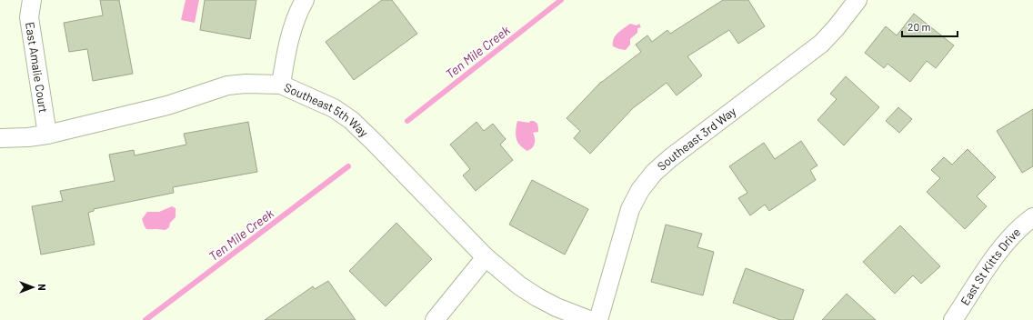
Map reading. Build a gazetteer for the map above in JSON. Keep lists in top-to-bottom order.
{
  "streets": {
    "street": [
      "East Amalie Court",
      "Southeast 5th Way",
      "Southeast 3rd Way",
      "East St Kitts Drive"
    ]
  },
  "crossings": [
    ["East Amalie Court", "Southeast 5th Way"]
  ],
  "water": ["Ten Mile Creek"],
  "scale_bar": "20 m",
  "north": "right"
}
